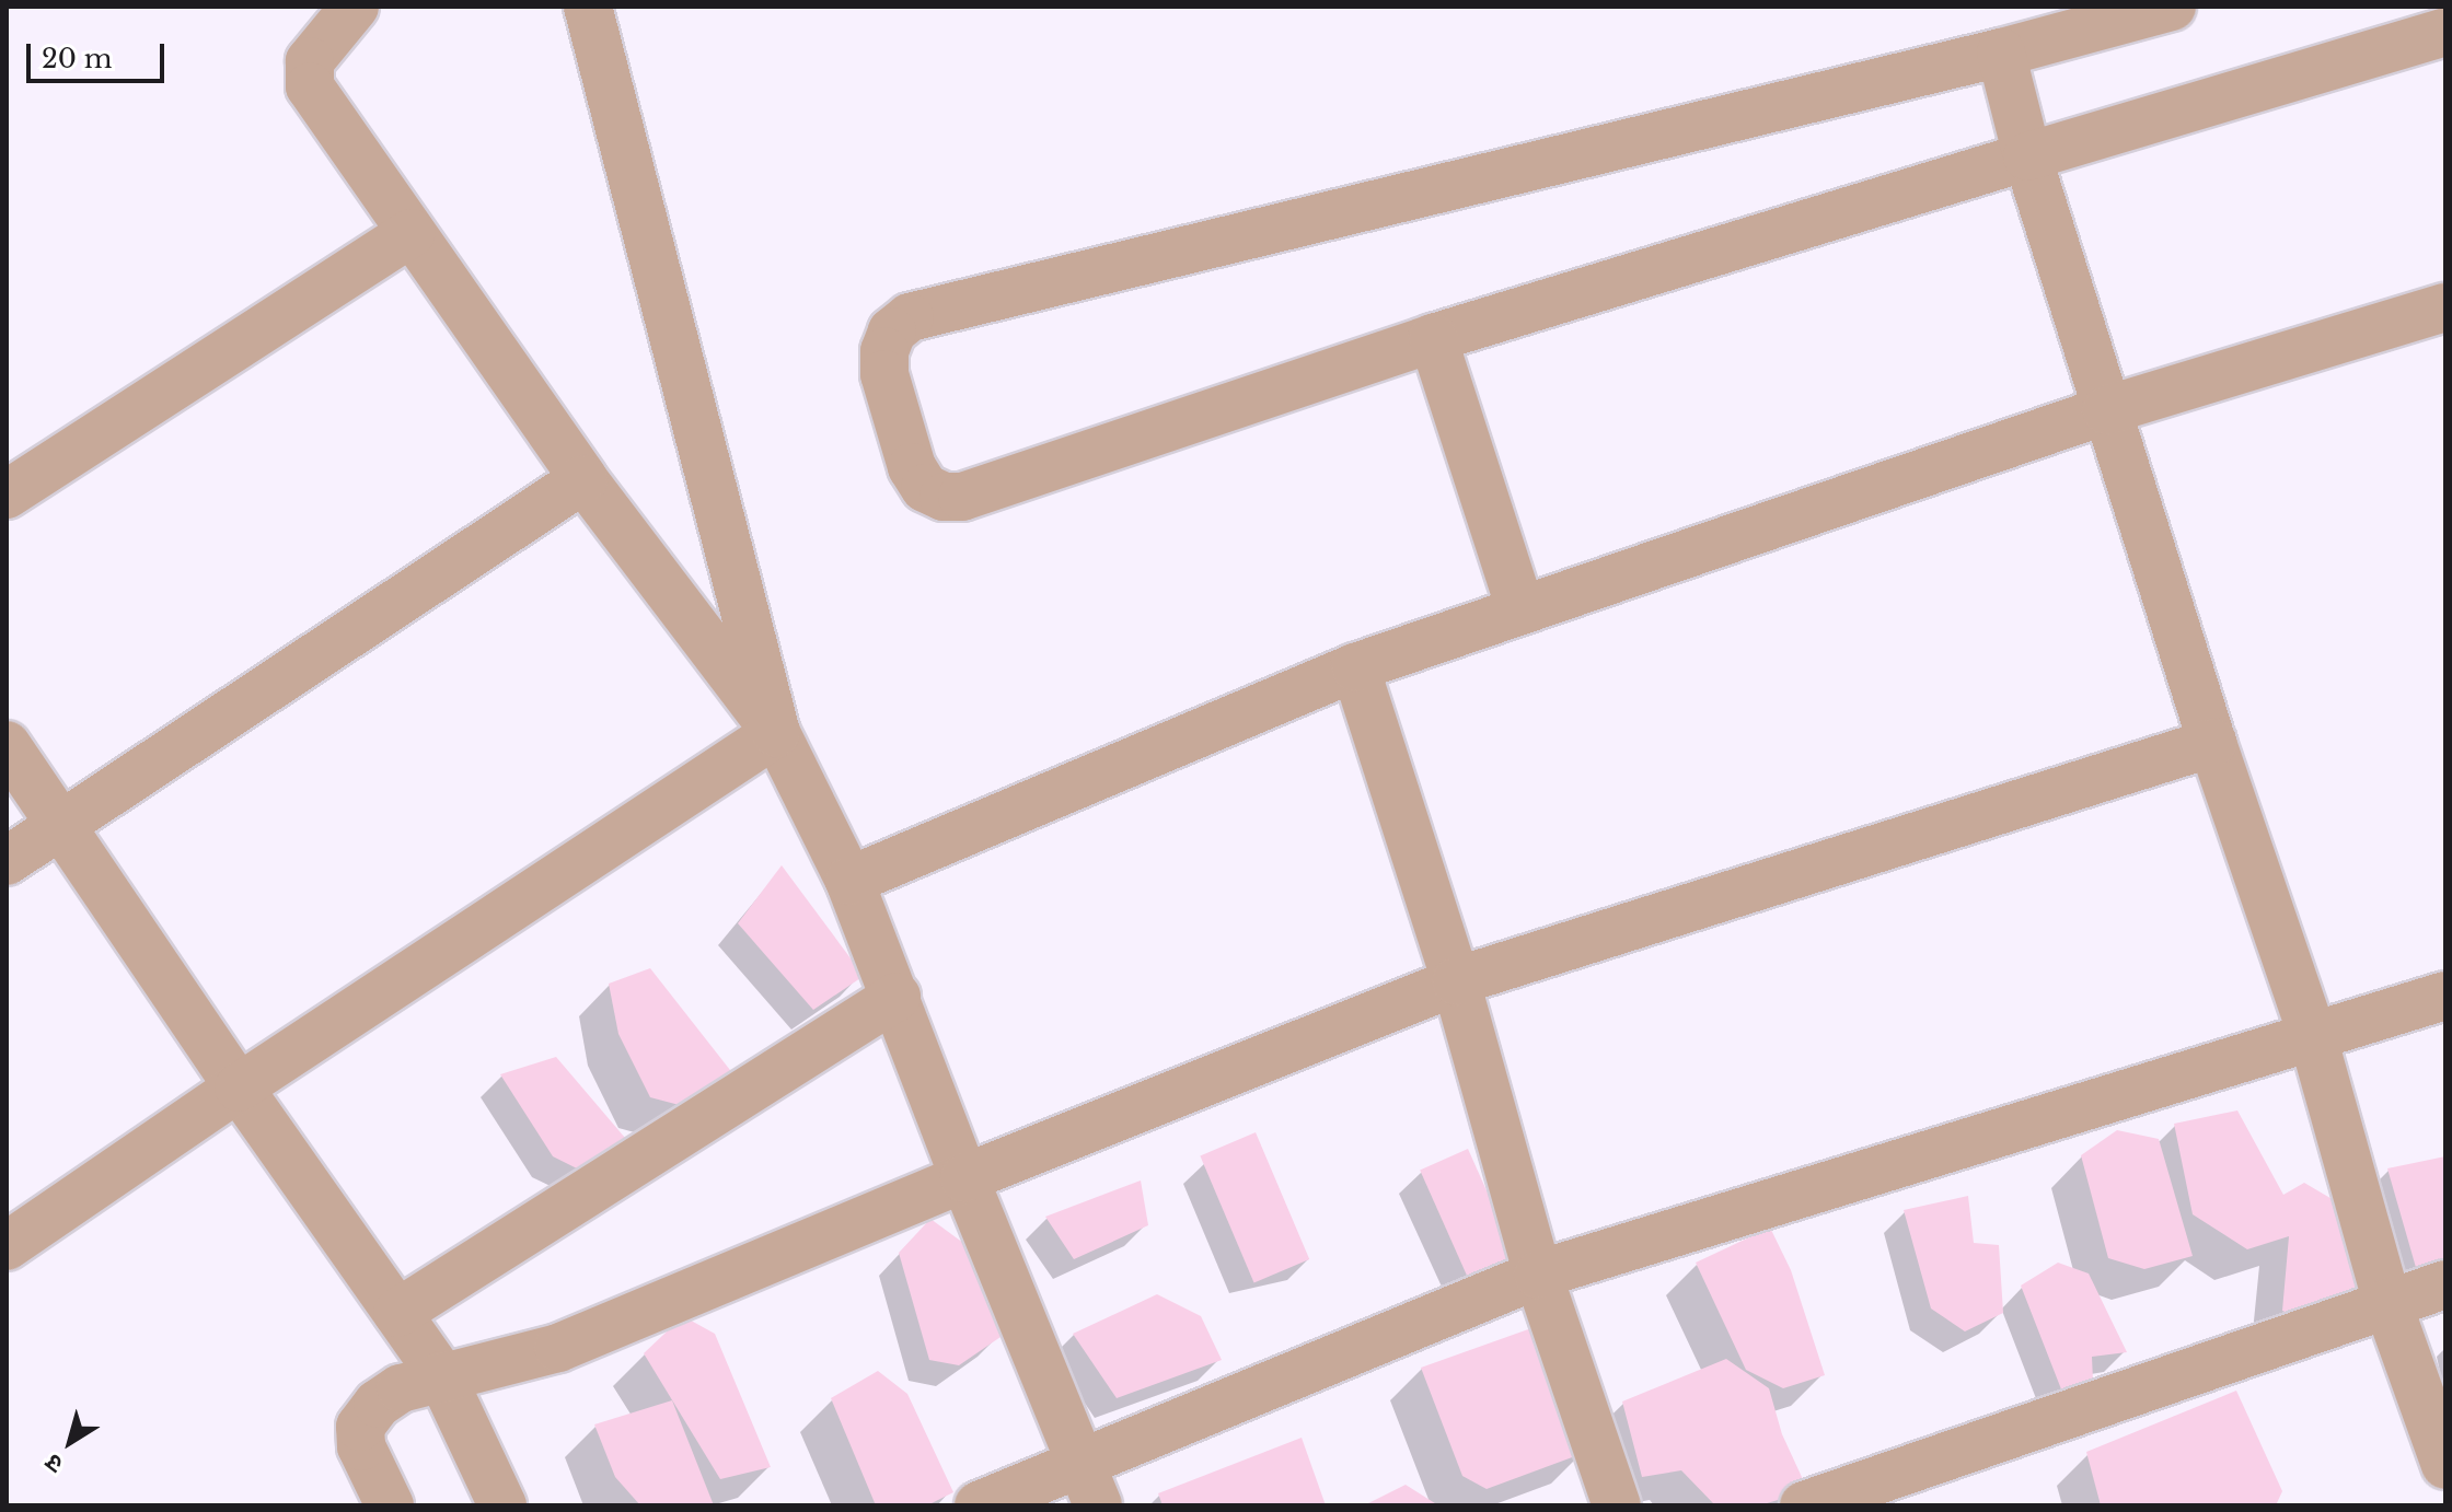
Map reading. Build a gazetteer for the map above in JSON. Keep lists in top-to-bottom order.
{
  "scale_bar": "20 m",
  "north": "bottom left"
}
